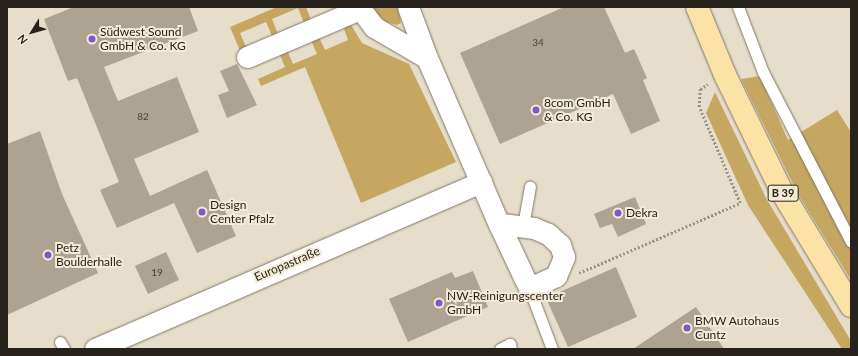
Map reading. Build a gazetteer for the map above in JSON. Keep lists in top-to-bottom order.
{
  "streets": {
    "main road": ["B 39"],
    "street": ["Europastraße"]
  },
  "places": [
    "Südwest Sound GmbH & Co. KG",
    "8com GmbH & Co. KG",
    "Design Center Pfalz",
    "Dekra",
    "Petz Boulderhalle",
    "NW-Reinigungscenter GmbH",
    "BMW Autohaus Cuntz"
  ],
  "house_numbers": ["34", "82", "19"],
  "north": "bottom left"
}
